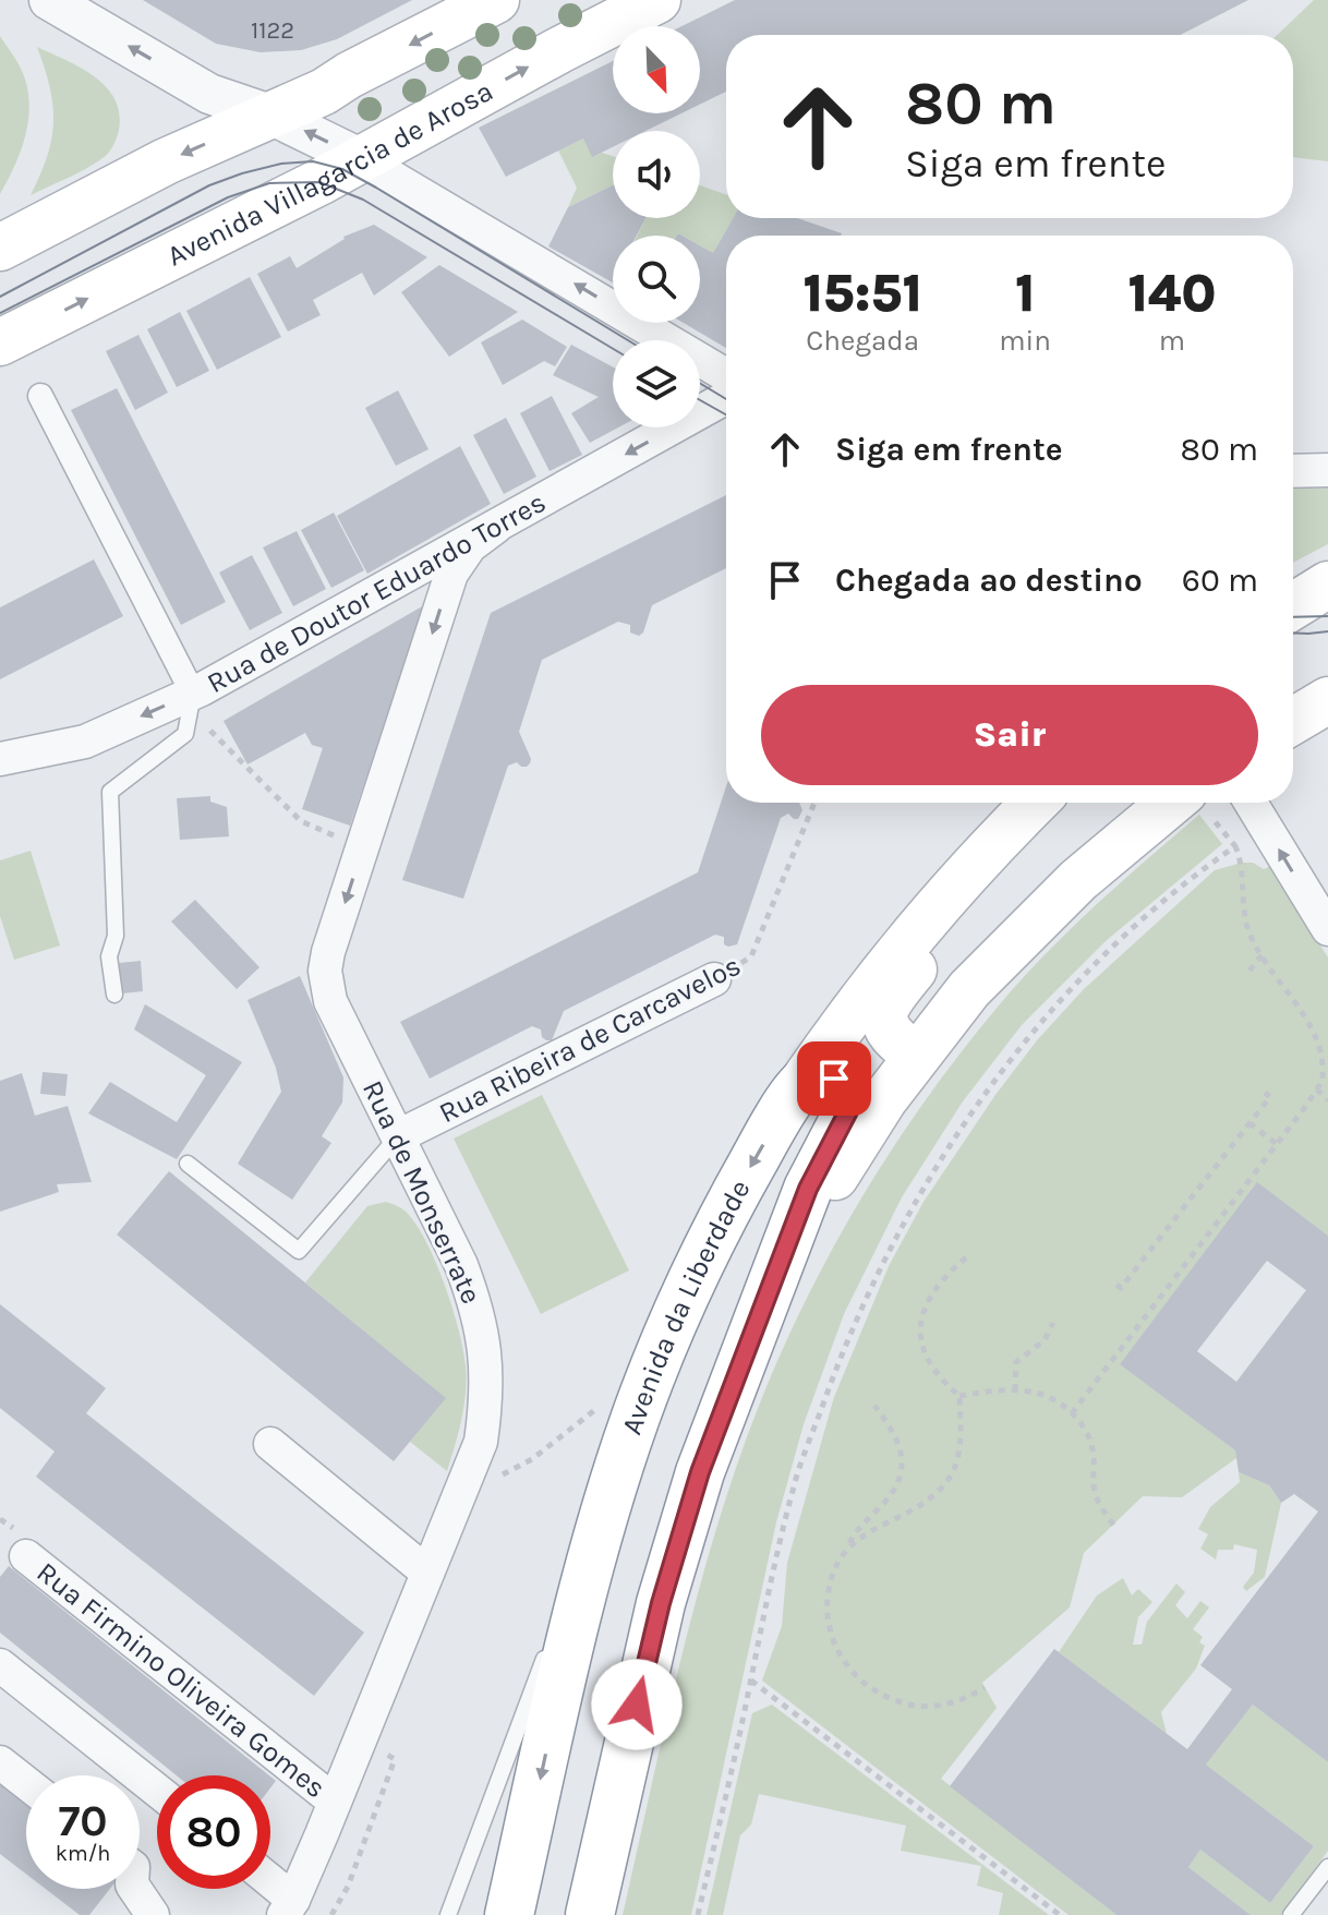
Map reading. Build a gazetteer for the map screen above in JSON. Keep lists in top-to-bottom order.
{
  "streets": {
    "highway": ["Avenida da Liberdade"],
    "main road": ["Avenida Villagarcia de Arosa"],
    "street": [
      "Rua de Doutor Eduardo Torres",
      "Rua Ribeira de Carcavelos",
      "Rua de Monserrate",
      "Rua Firmino Oliveira Gomes"
    ]
  },
  "crossings": [
    ["Rua de Doutor Eduardo Torres", "Rua de Monserrate"],
    ["Rua Ribeira de Carcavelos", "Rua de Monserrate"],
    ["Rua de Monserrate", "Rua Firmino Oliveira Gomes"]
  ],
  "one_way": ["Rua de Doutor Eduardo Torres", "Rua de Monserrate", "Avenida da Liberdade"],
  "house_numbers": ["1122"],
  "north": "bottom right",
  "page": {
    "turn": ["80 m", "Siga em frente"],
    "eta": [
      "15:51",
      "Chegada",
      "1",
      "min",
      "140",
      "m"
    ],
    "list": [
      {
        "name": "Siga em frente",
        "value": "80 m"
      },
      {
        "name": "Chegada ao destino",
        "value": "60 m"
      }
    ],
    "buttons": "Sair",
    "speed": "70 km/h",
    "limit": "80"
  }
}
